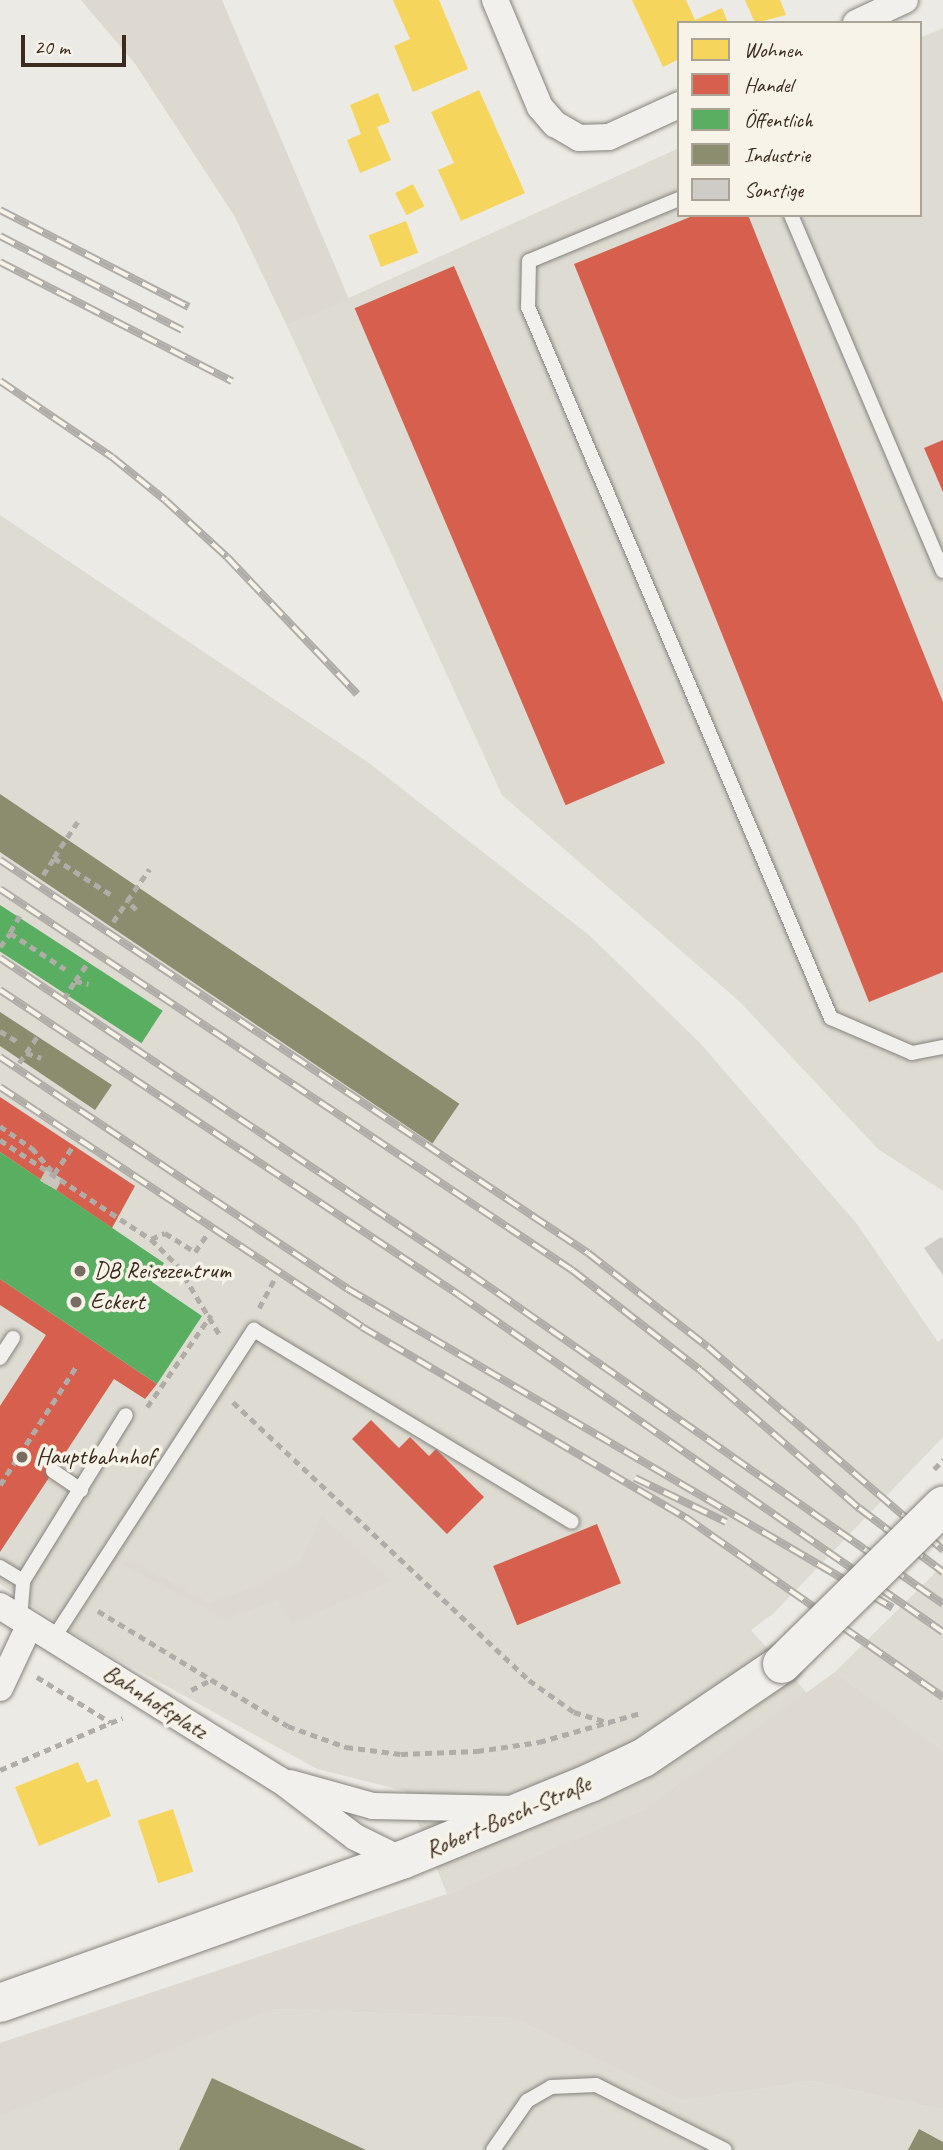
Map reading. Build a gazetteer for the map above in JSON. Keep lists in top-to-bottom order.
{
  "streets": {
    "main road": ["Robert-Bosch-Straße"],
    "street": ["Bahnhofsplatz"]
  },
  "places": ["DB Reisezentrum", "Eckert", "Hauptbahnhof"],
  "legend": [
    "Wohnen",
    "Handel",
    "Öffentlich",
    "Industrie",
    "Sonstige"
  ],
  "scale_bar": "20 m"
}
